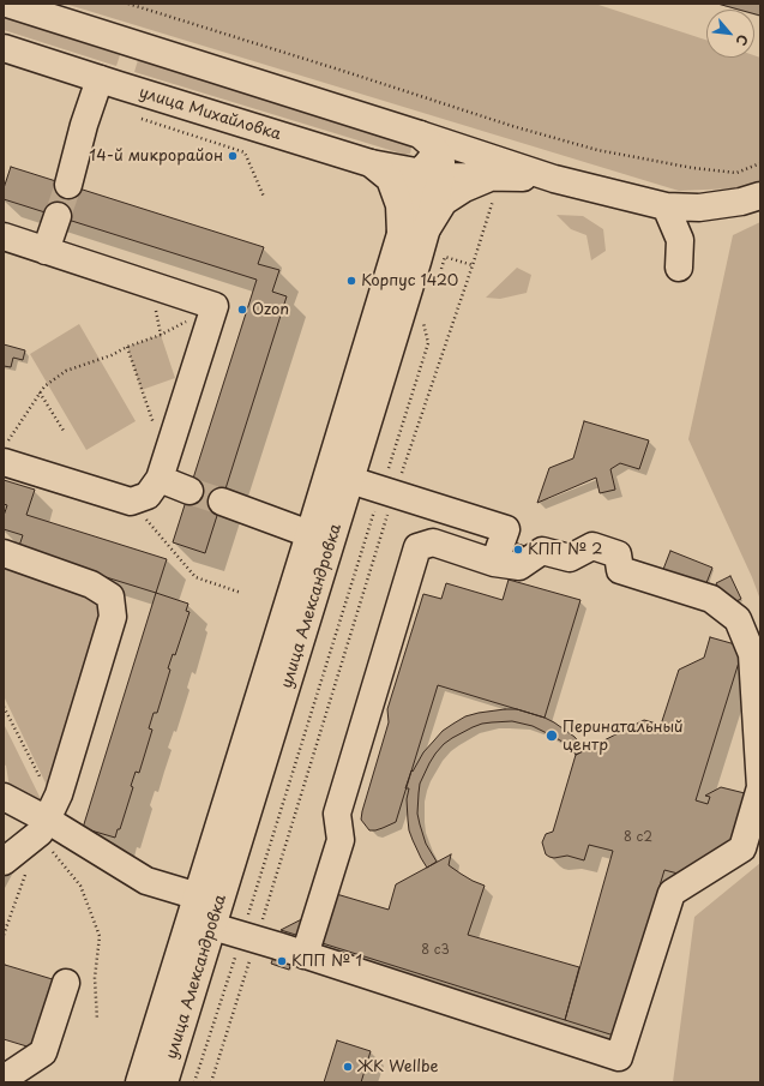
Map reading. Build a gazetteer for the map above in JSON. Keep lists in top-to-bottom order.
{
  "streets": {
    "main road": ["улица Михайловка", "улица Александровка"]
  },
  "crossings": [
    ["улица Михайловка", "улица Александровка"]
  ],
  "places": [
    "14-й микрорайон",
    "Корпус 1420",
    "Ozon",
    "КПП № 2",
    "Перинатальный центр",
    "КПП № 1",
    "ЖК Wellbe"
  ],
  "house_numbers": ["8 с2", "8 с3"],
  "north": "bottom right"
}
